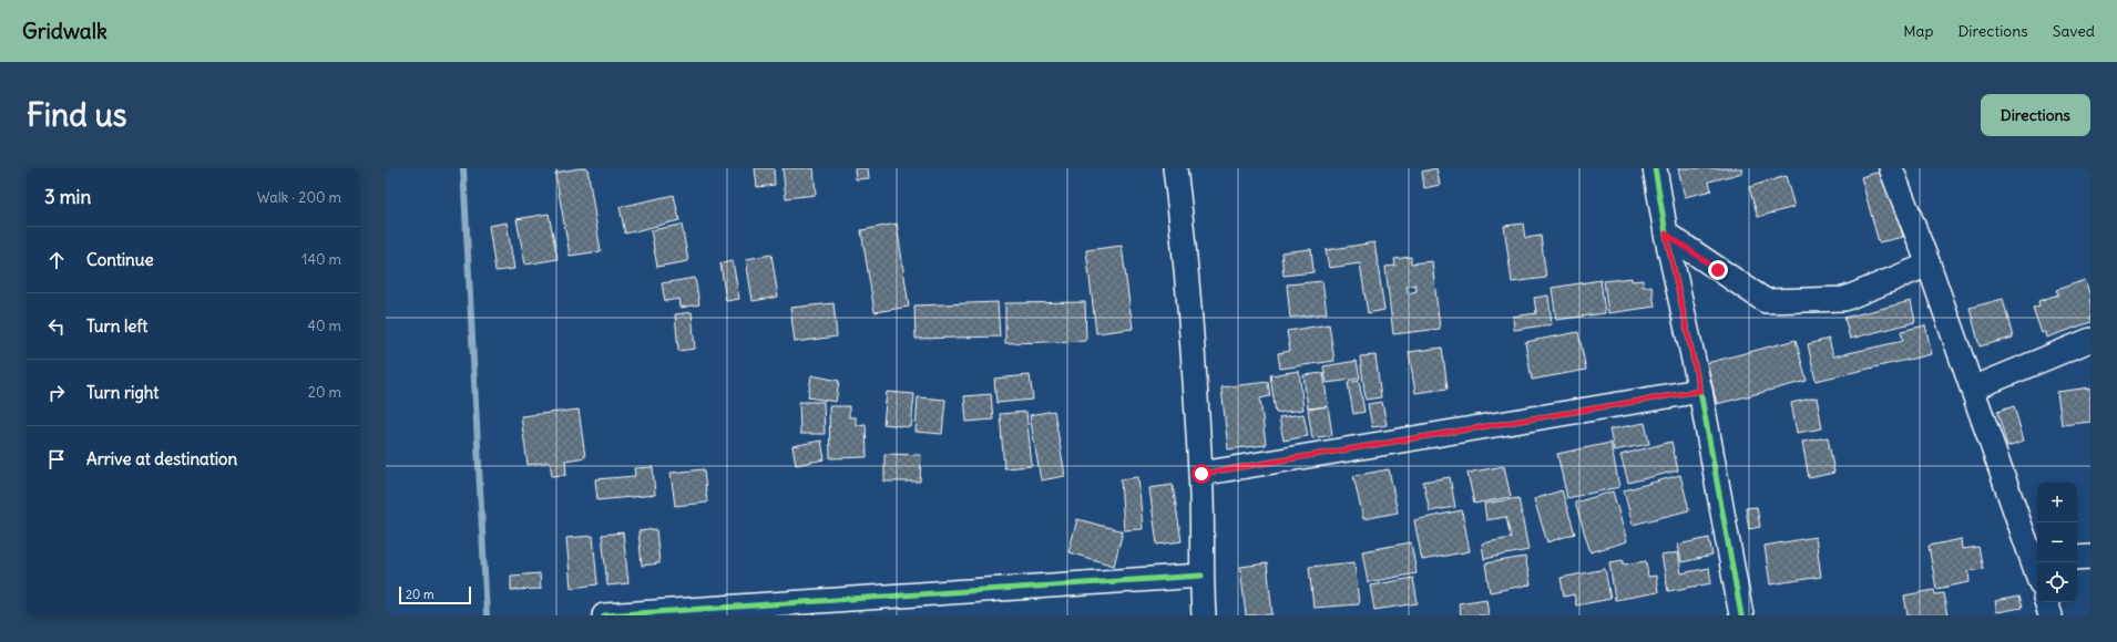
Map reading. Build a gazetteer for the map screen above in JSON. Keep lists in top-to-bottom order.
{
  "scale_bar": "20 m",
  "page": {
    "header": "Gridwalk",
    "nav": ["Map", "Directions", "Saved"],
    "buttons": "Directions",
    "title": "Find us",
    "heading": ["3 min", "Walk · 200 m"],
    "list": [
      ["Continue", "140 m"],
      ["Turn left", "40 m"],
      ["Turn right", "20 m"],
      "Arrive at destination"
    ],
    "map_buttons": ["+", "−"],
    "scale": "20 m"
  }
}
